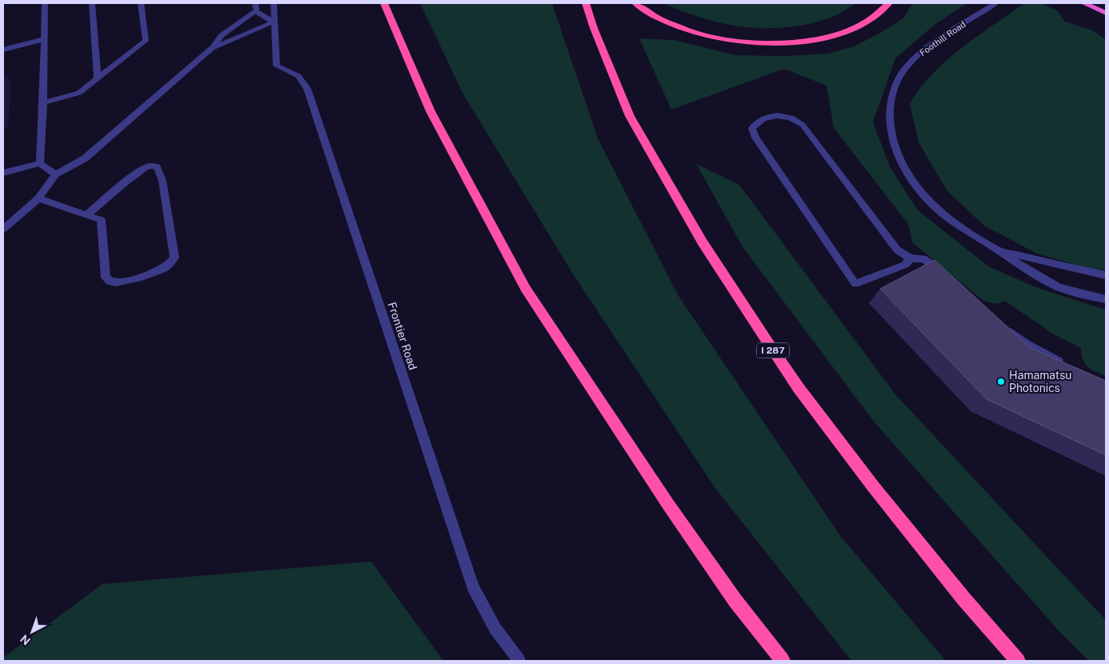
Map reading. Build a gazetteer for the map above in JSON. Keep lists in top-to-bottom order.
{
  "streets": {
    "highway": ["I 287"],
    "street": ["Foothill Road", "Frontier Road"]
  },
  "places": ["Hamamatsu Photonics"],
  "north": "bottom left"
}
